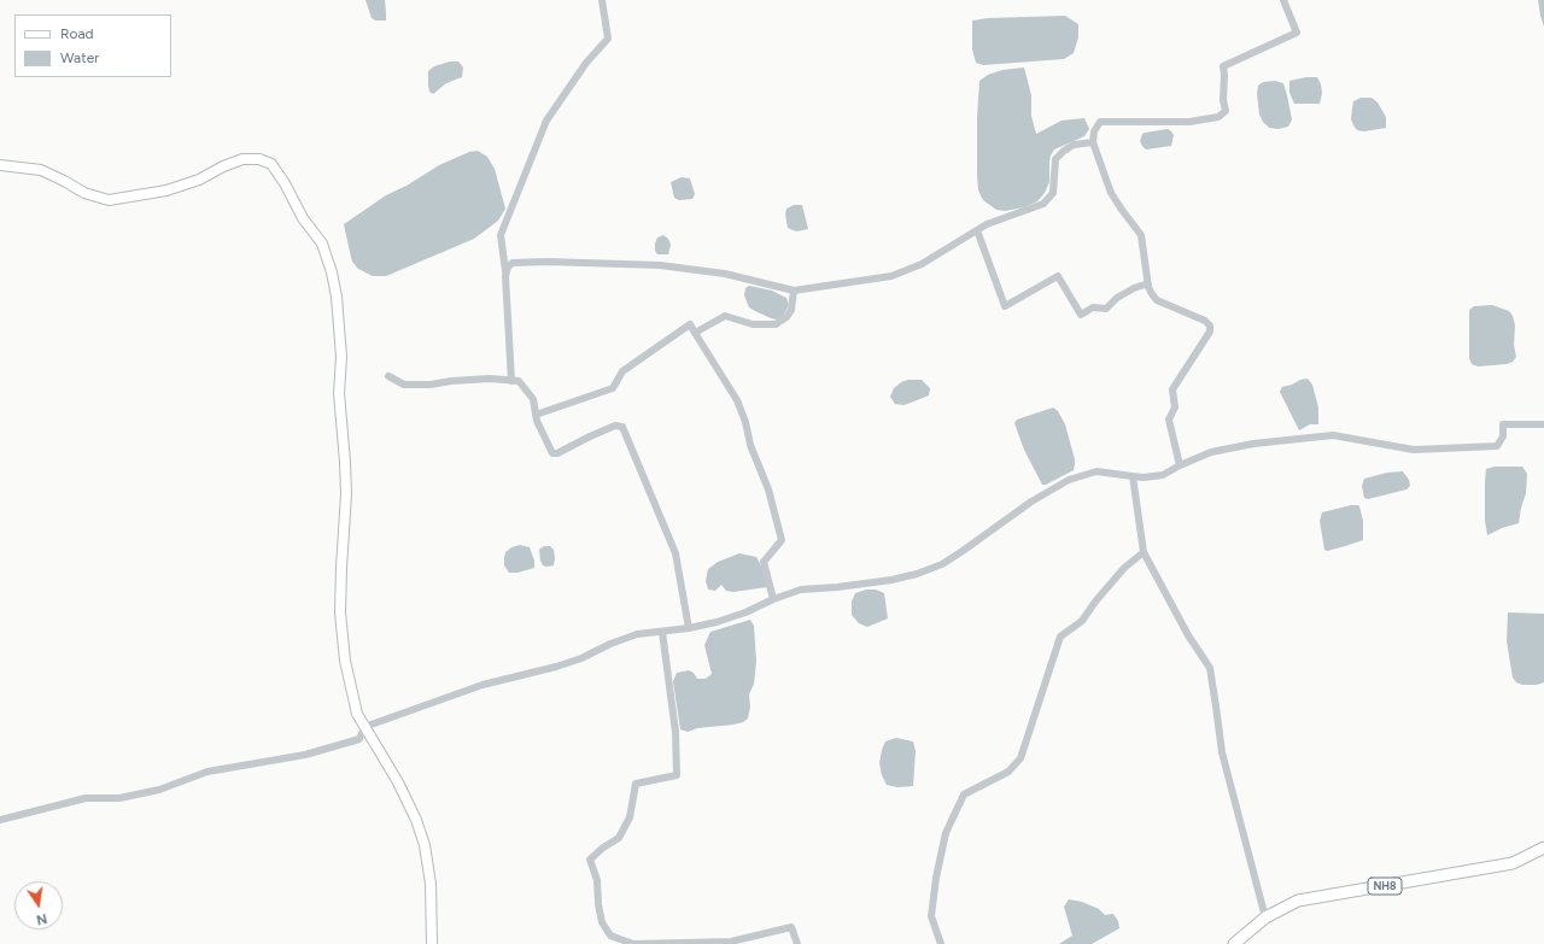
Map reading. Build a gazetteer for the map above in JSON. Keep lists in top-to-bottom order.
{
  "streets": {
    "highway": ["NH8"]
  },
  "legend": ["Road", "Water"],
  "north": "bottom"
}
